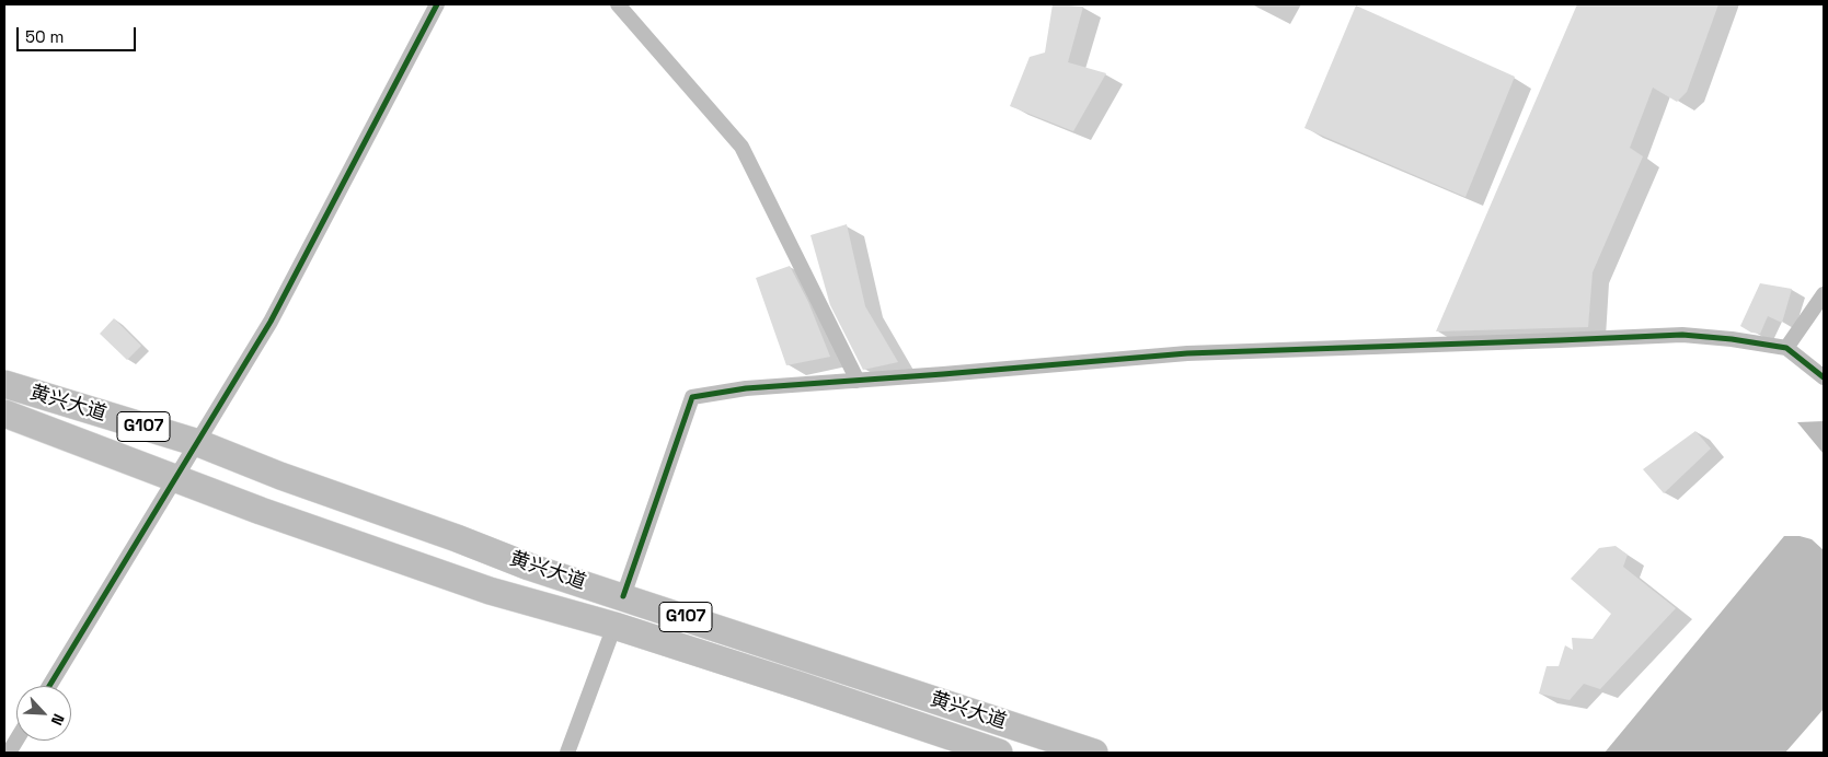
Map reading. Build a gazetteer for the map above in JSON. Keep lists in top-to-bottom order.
{
  "streets": {
    "highway": ["黄兴大道", "G107"]
  },
  "scale_bar": "50 m",
  "north": "bottom right"
}
